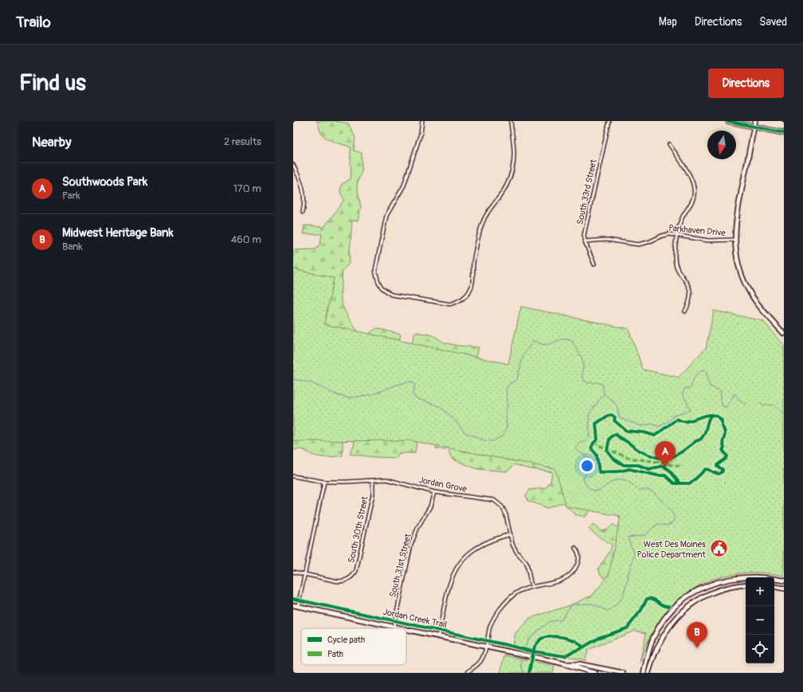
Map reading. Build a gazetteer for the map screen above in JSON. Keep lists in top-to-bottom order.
{
  "streets": {
    "street": [
      "South 33rd Street",
      "Parkhaven Drive",
      "Jordan Grove",
      "South 30th Street",
      "South 31st Street"
    ],
    "cycle path": ["Jordan Creek Trail"]
  },
  "crossings": [
    ["South 33rd Street", "Parkhaven Drive"],
    ["Jordan Grove", "South 30th Street"],
    ["Jordan Grove", "South 31st Street"]
  ],
  "places": {
    "public building": ["West Des Moines Police Department"]
  },
  "legend": ["Cycle path", "Path"],
  "north": "bottom",
  "page": {
    "header": "Trailo",
    "nav": ["Map", "Directions", "Saved"],
    "buttons": "Directions",
    "title": "Find us",
    "heading": ["Nearby", "2 results"],
    "list": [
      {
        "mark": "A",
        "name": "Southwoods Park",
        "note": "Park",
        "value": "170 m"
      },
      {
        "mark": "B",
        "name": "Midwest Heritage Bank",
        "note": "Bank",
        "value": "460 m"
      }
    ],
    "pins": ["A", "B"],
    "map_buttons": ["+", "−"]
  }
}
